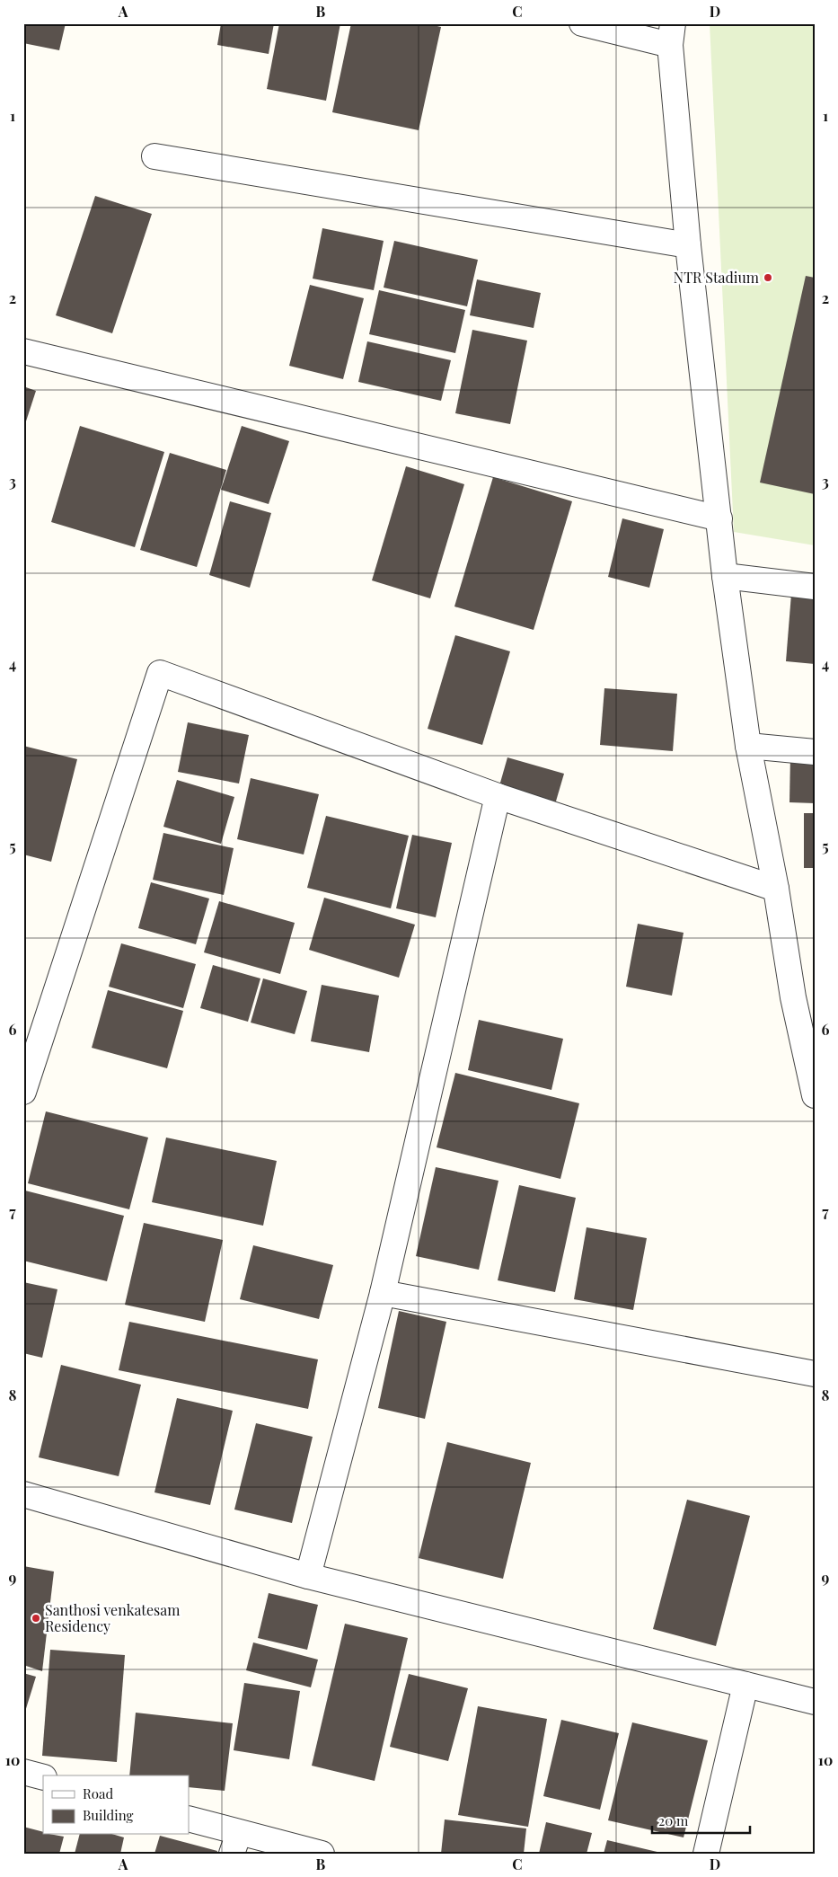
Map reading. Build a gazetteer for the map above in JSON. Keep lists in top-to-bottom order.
{
  "places": ["NTR Stadium", "Santhosi venkatesam Residency"],
  "legend": ["Road", "Building"],
  "scale_bar": "20 m",
  "grid": {
    "columns": [
      "A",
      "B",
      "C",
      "D"
    ],
    "rows": [
      "1",
      "2",
      "3",
      "4",
      "5",
      "6",
      "7",
      "8",
      "9",
      "10"
    ]
  }
}
